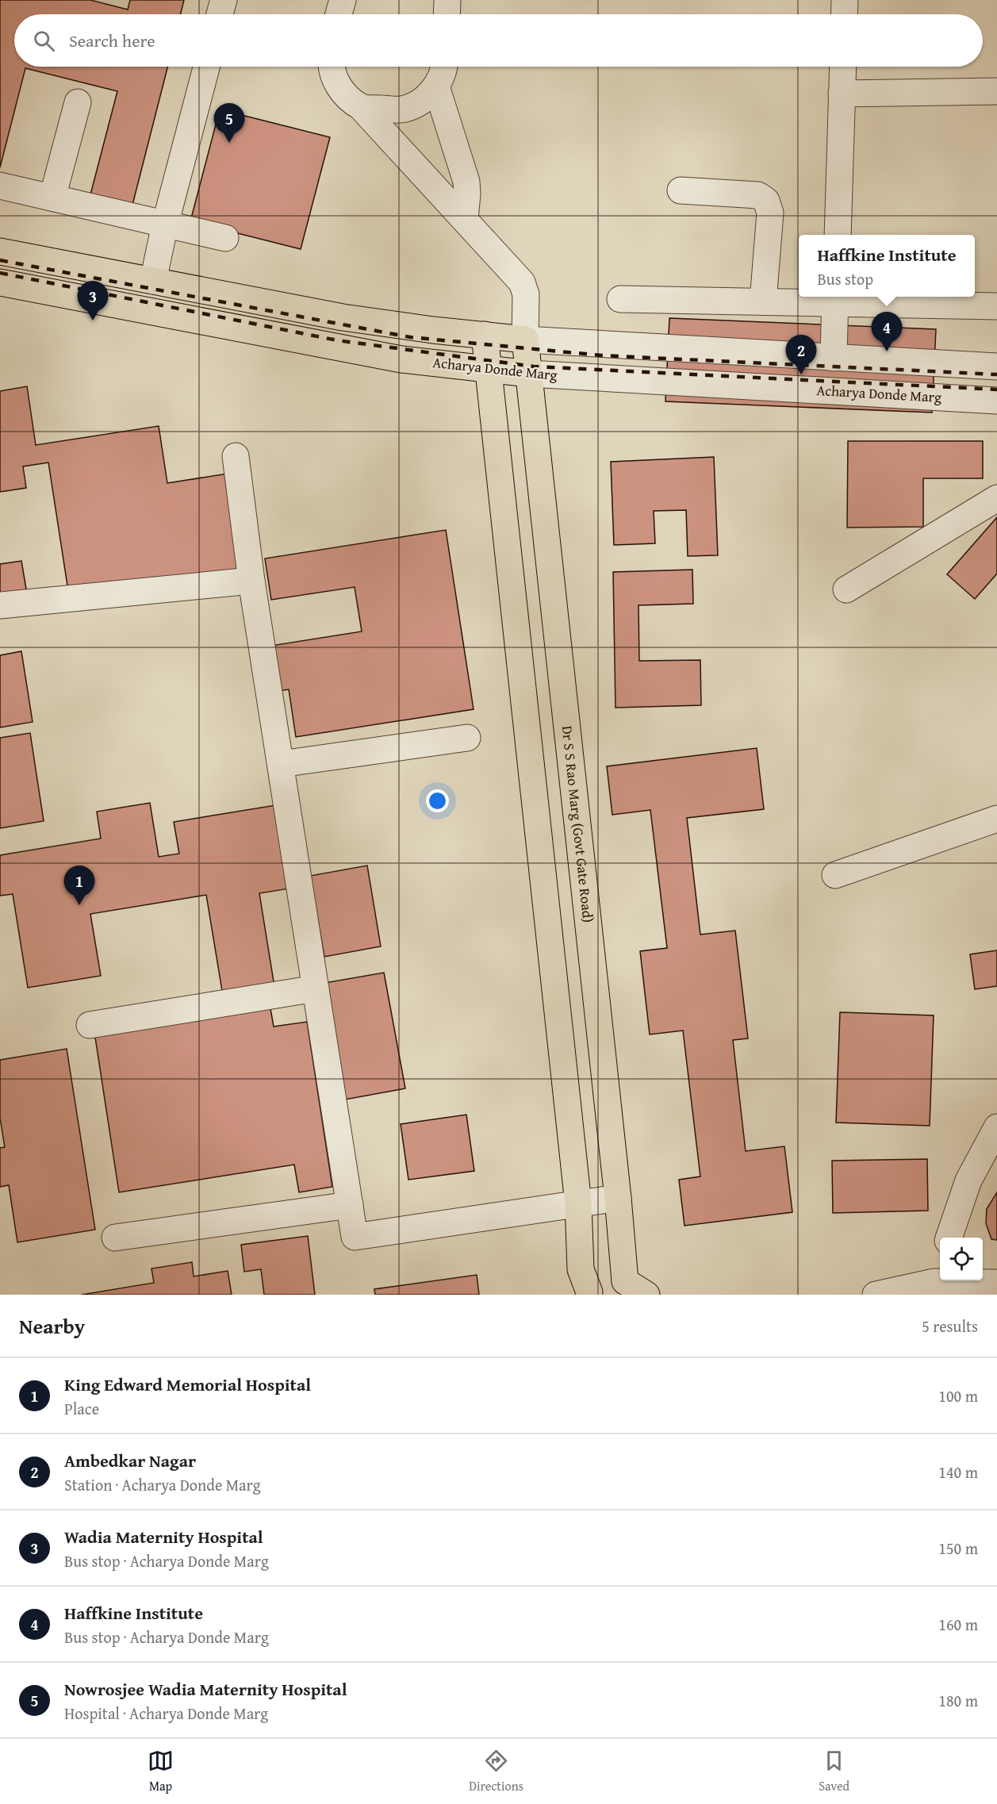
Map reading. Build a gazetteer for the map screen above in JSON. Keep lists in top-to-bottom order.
{
  "streets": {
    "main road": ["Acharya Donde Marg", "Dr S S Rao Marg (Govt Gate Road)"]
  },
  "crossings": [
    ["Acharya Donde Marg", "Dr S S Rao Marg (Govt Gate Road)"]
  ],
  "page": {
    "search": "Search here",
    "pins": [
      "5",
      "3",
      "4",
      "2",
      "1"
    ],
    "popup": ["Haffkine Institute", "Bus stop"],
    "heading": ["Nearby", "5 results"],
    "list": [
      {
        "mark": "1",
        "name": "King Edward Memorial Hospital",
        "note": "Place",
        "value": "100 m"
      },
      {
        "mark": "2",
        "name": "Ambedkar Nagar",
        "note": "Station · Acharya Donde Marg",
        "value": "140 m"
      },
      {
        "mark": "3",
        "name": "Wadia Maternity Hospital",
        "note": "Bus stop · Acharya Donde Marg",
        "value": "150 m"
      },
      {
        "mark": "4",
        "name": "Haffkine Institute",
        "note": "Bus stop · Acharya Donde Marg",
        "value": "160 m"
      },
      {
        "mark": "5",
        "name": "Nowrosjee Wadia Maternity Hospital",
        "note": "Hospital · Acharya Donde Marg",
        "value": "180 m"
      }
    ],
    "nav": ["Map", "Directions", "Saved"]
  }
}
